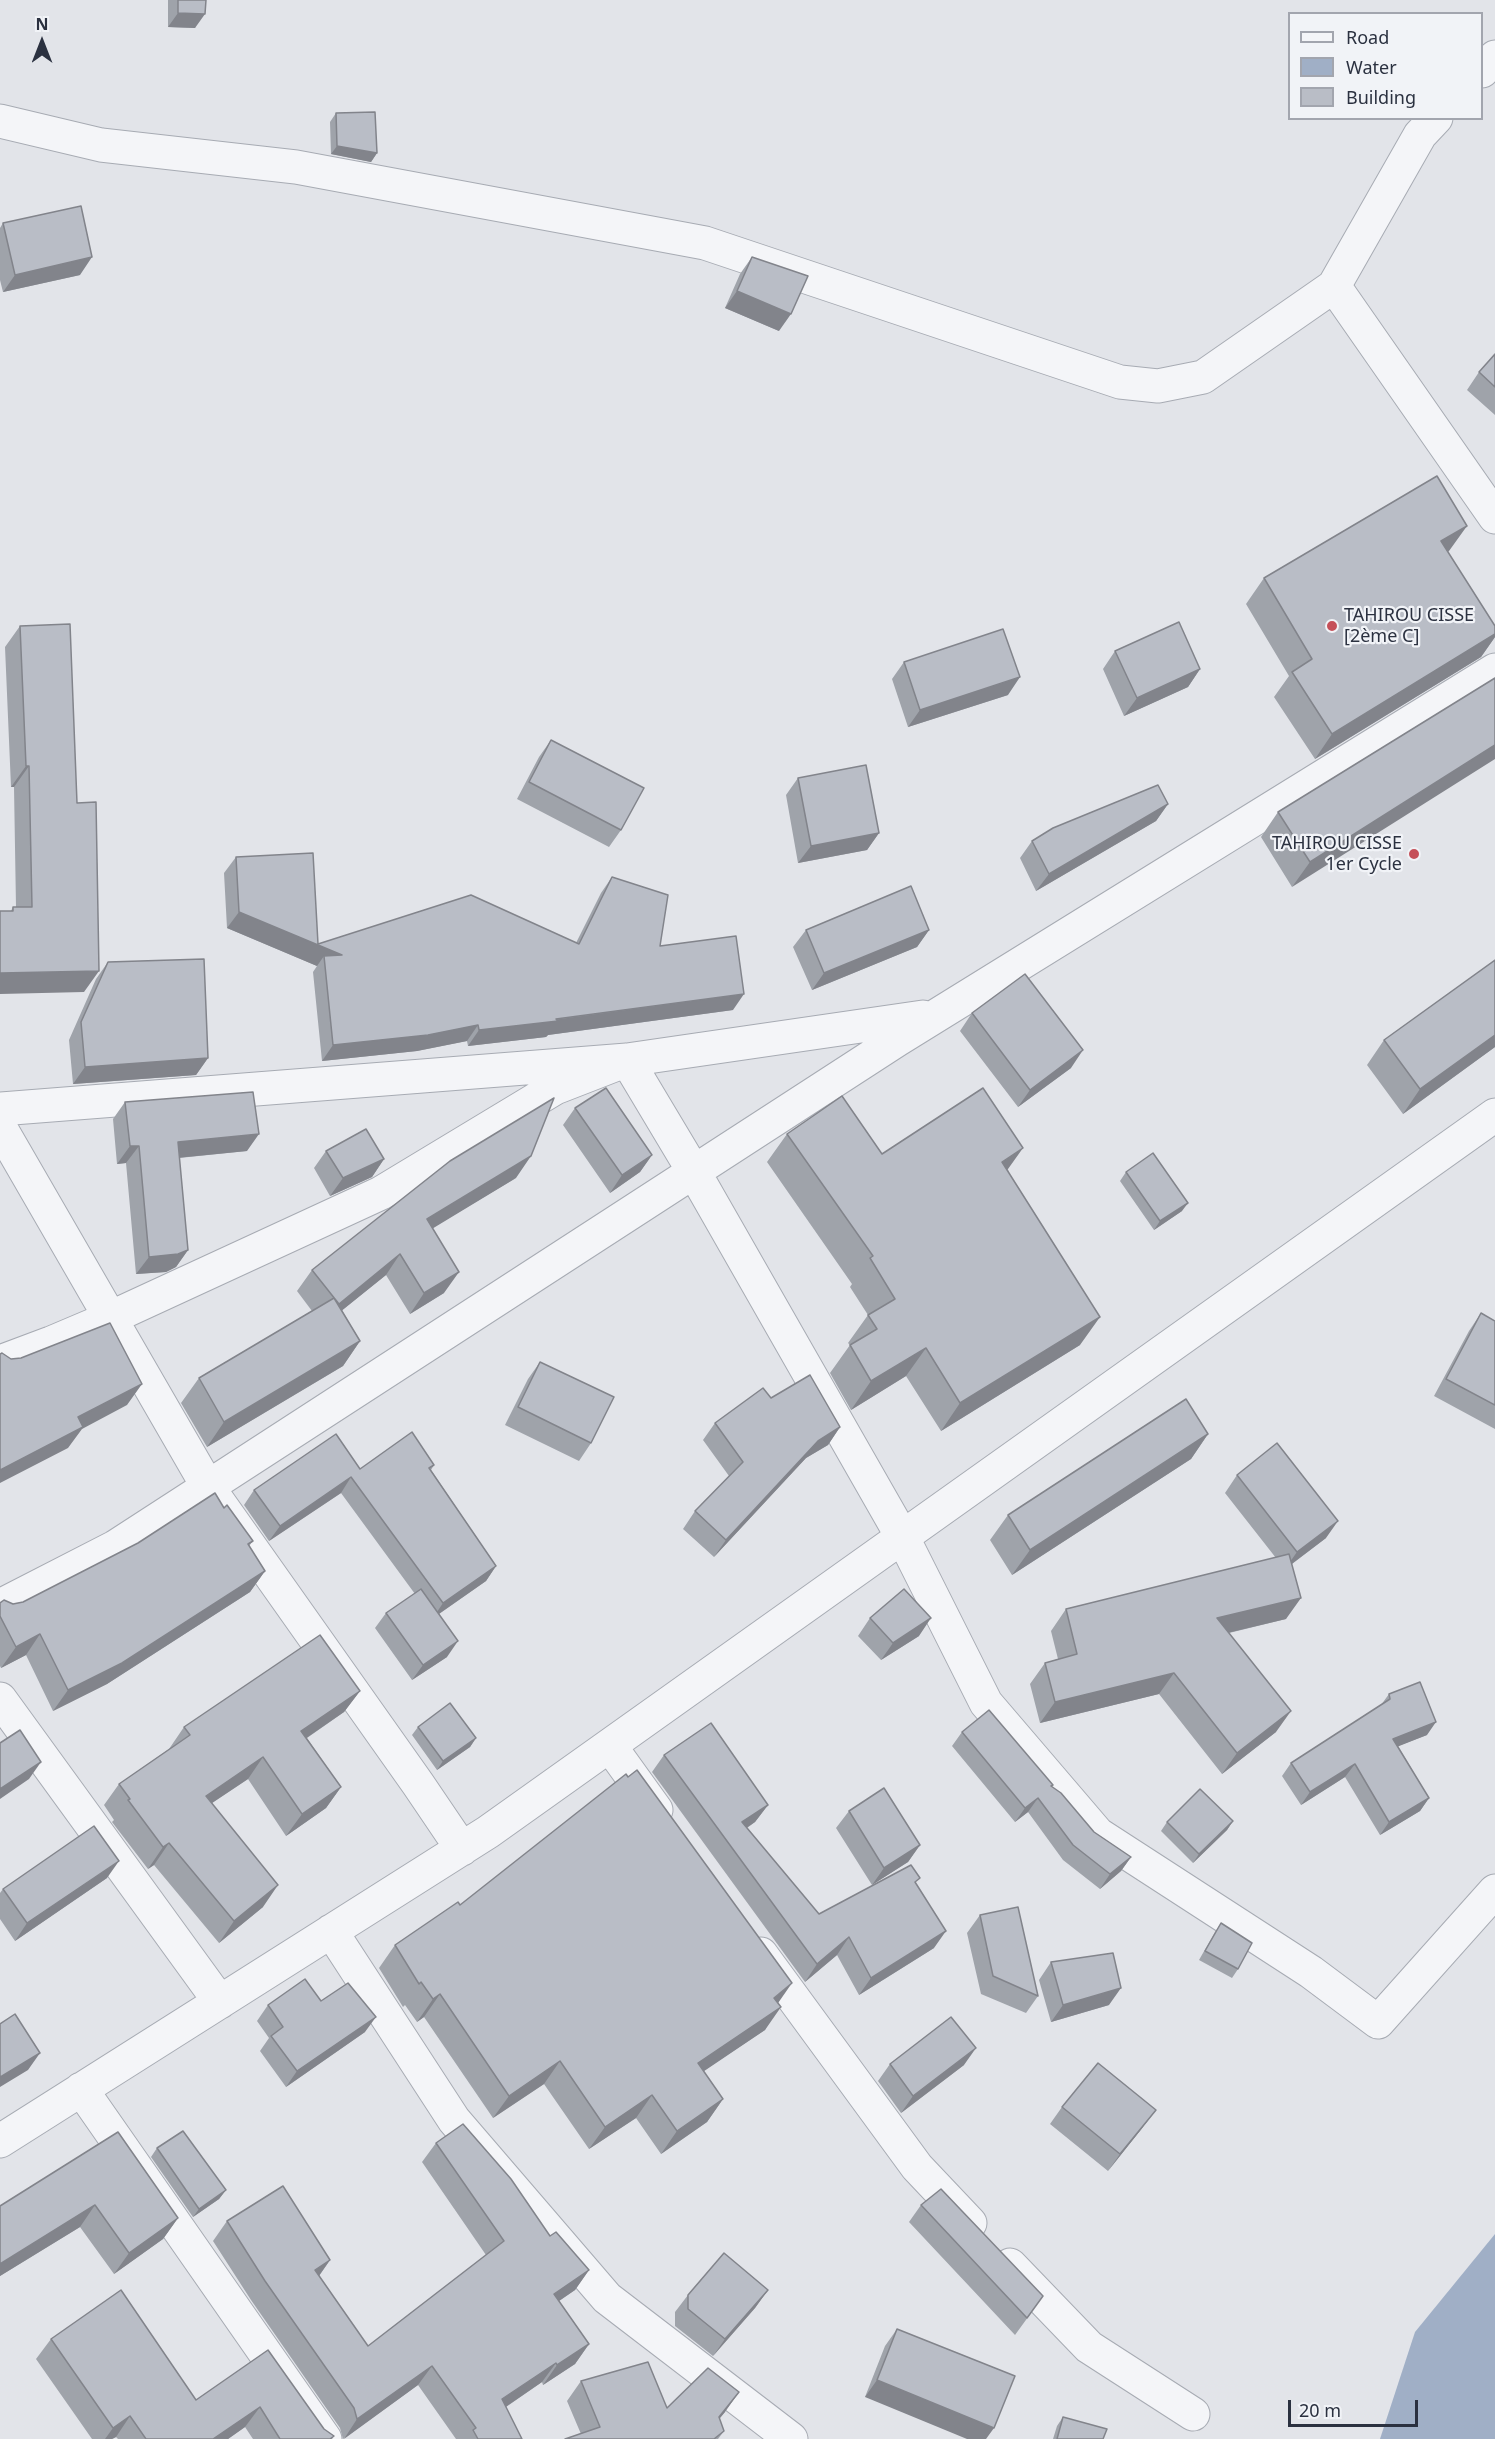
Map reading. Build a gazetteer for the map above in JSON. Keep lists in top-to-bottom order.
{
  "places": ["TAHIROU CISSE [2ème C]", "TAHIROU CISSE 1er Cycle"],
  "legend": ["Road", "Water", "Building"],
  "scale_bar": "20 m",
  "north": "top"
}
